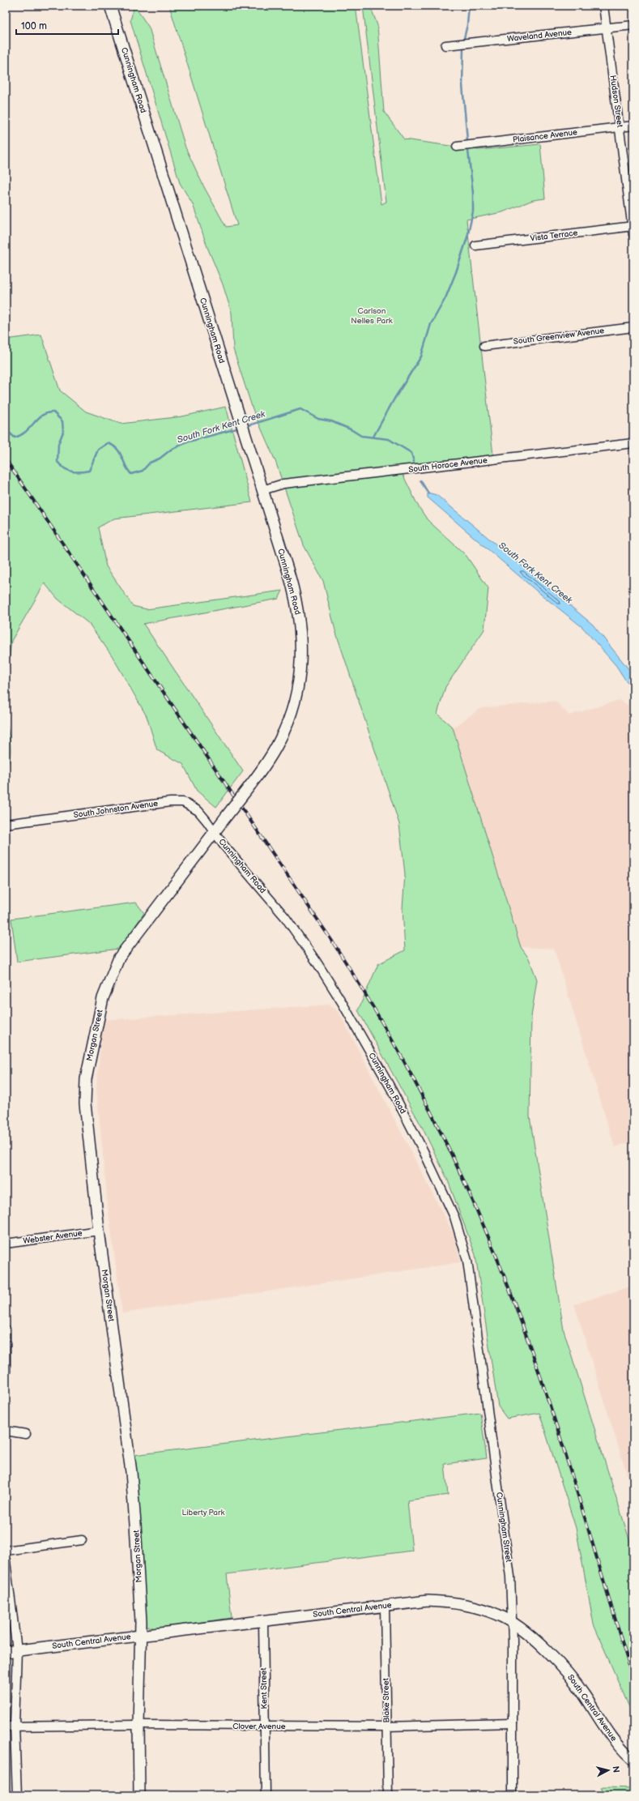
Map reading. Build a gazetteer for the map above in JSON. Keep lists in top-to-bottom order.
{
  "streets": {
    "main road": ["Cunningham Road", "Morgan Street", "South Central Avenue"],
    "street": [
      "Waveland Avenue",
      "Hudson Street",
      "Plaisance Avenue",
      "Vista Terrace",
      "South Greenview Avenue",
      "South Horace Avenue",
      "South Johnston Avenue",
      "Webster Avenue",
      "Cunningham Street",
      "Kent Street",
      "Blake Street",
      "Clover Avenue"
    ]
  },
  "crossings": [
    ["Waveland Avenue", "Hudson Street"],
    ["Cunningham Road", "South Horace Avenue"],
    ["Cunningham Road", "South Johnston Avenue"],
    ["Cunningham Road", "Morgan Street"],
    ["Cunningham Road", "Cunningham Street"],
    ["Hudson Street", "Plaisance Avenue"],
    ["Hudson Street", "Vista Terrace"],
    ["South Johnston Avenue", "Morgan Street"],
    ["Morgan Street", "Webster Avenue"],
    ["Morgan Street", "South Central Avenue"],
    ["Morgan Street", "Clover Avenue"],
    ["Cunningham Street", "South Central Avenue"],
    ["Cunningham Street", "Clover Avenue"],
    ["South Central Avenue", "Kent Street"],
    ["South Central Avenue", "Blake Street"],
    ["Kent Street", "Clover Avenue"],
    ["Blake Street", "Clover Avenue"]
  ],
  "water": ["South Fork Kent Creek"],
  "parks": ["Carlson Nelles Park", "Liberty Park"],
  "scale_bar": "100 m",
  "north": "right"
}
